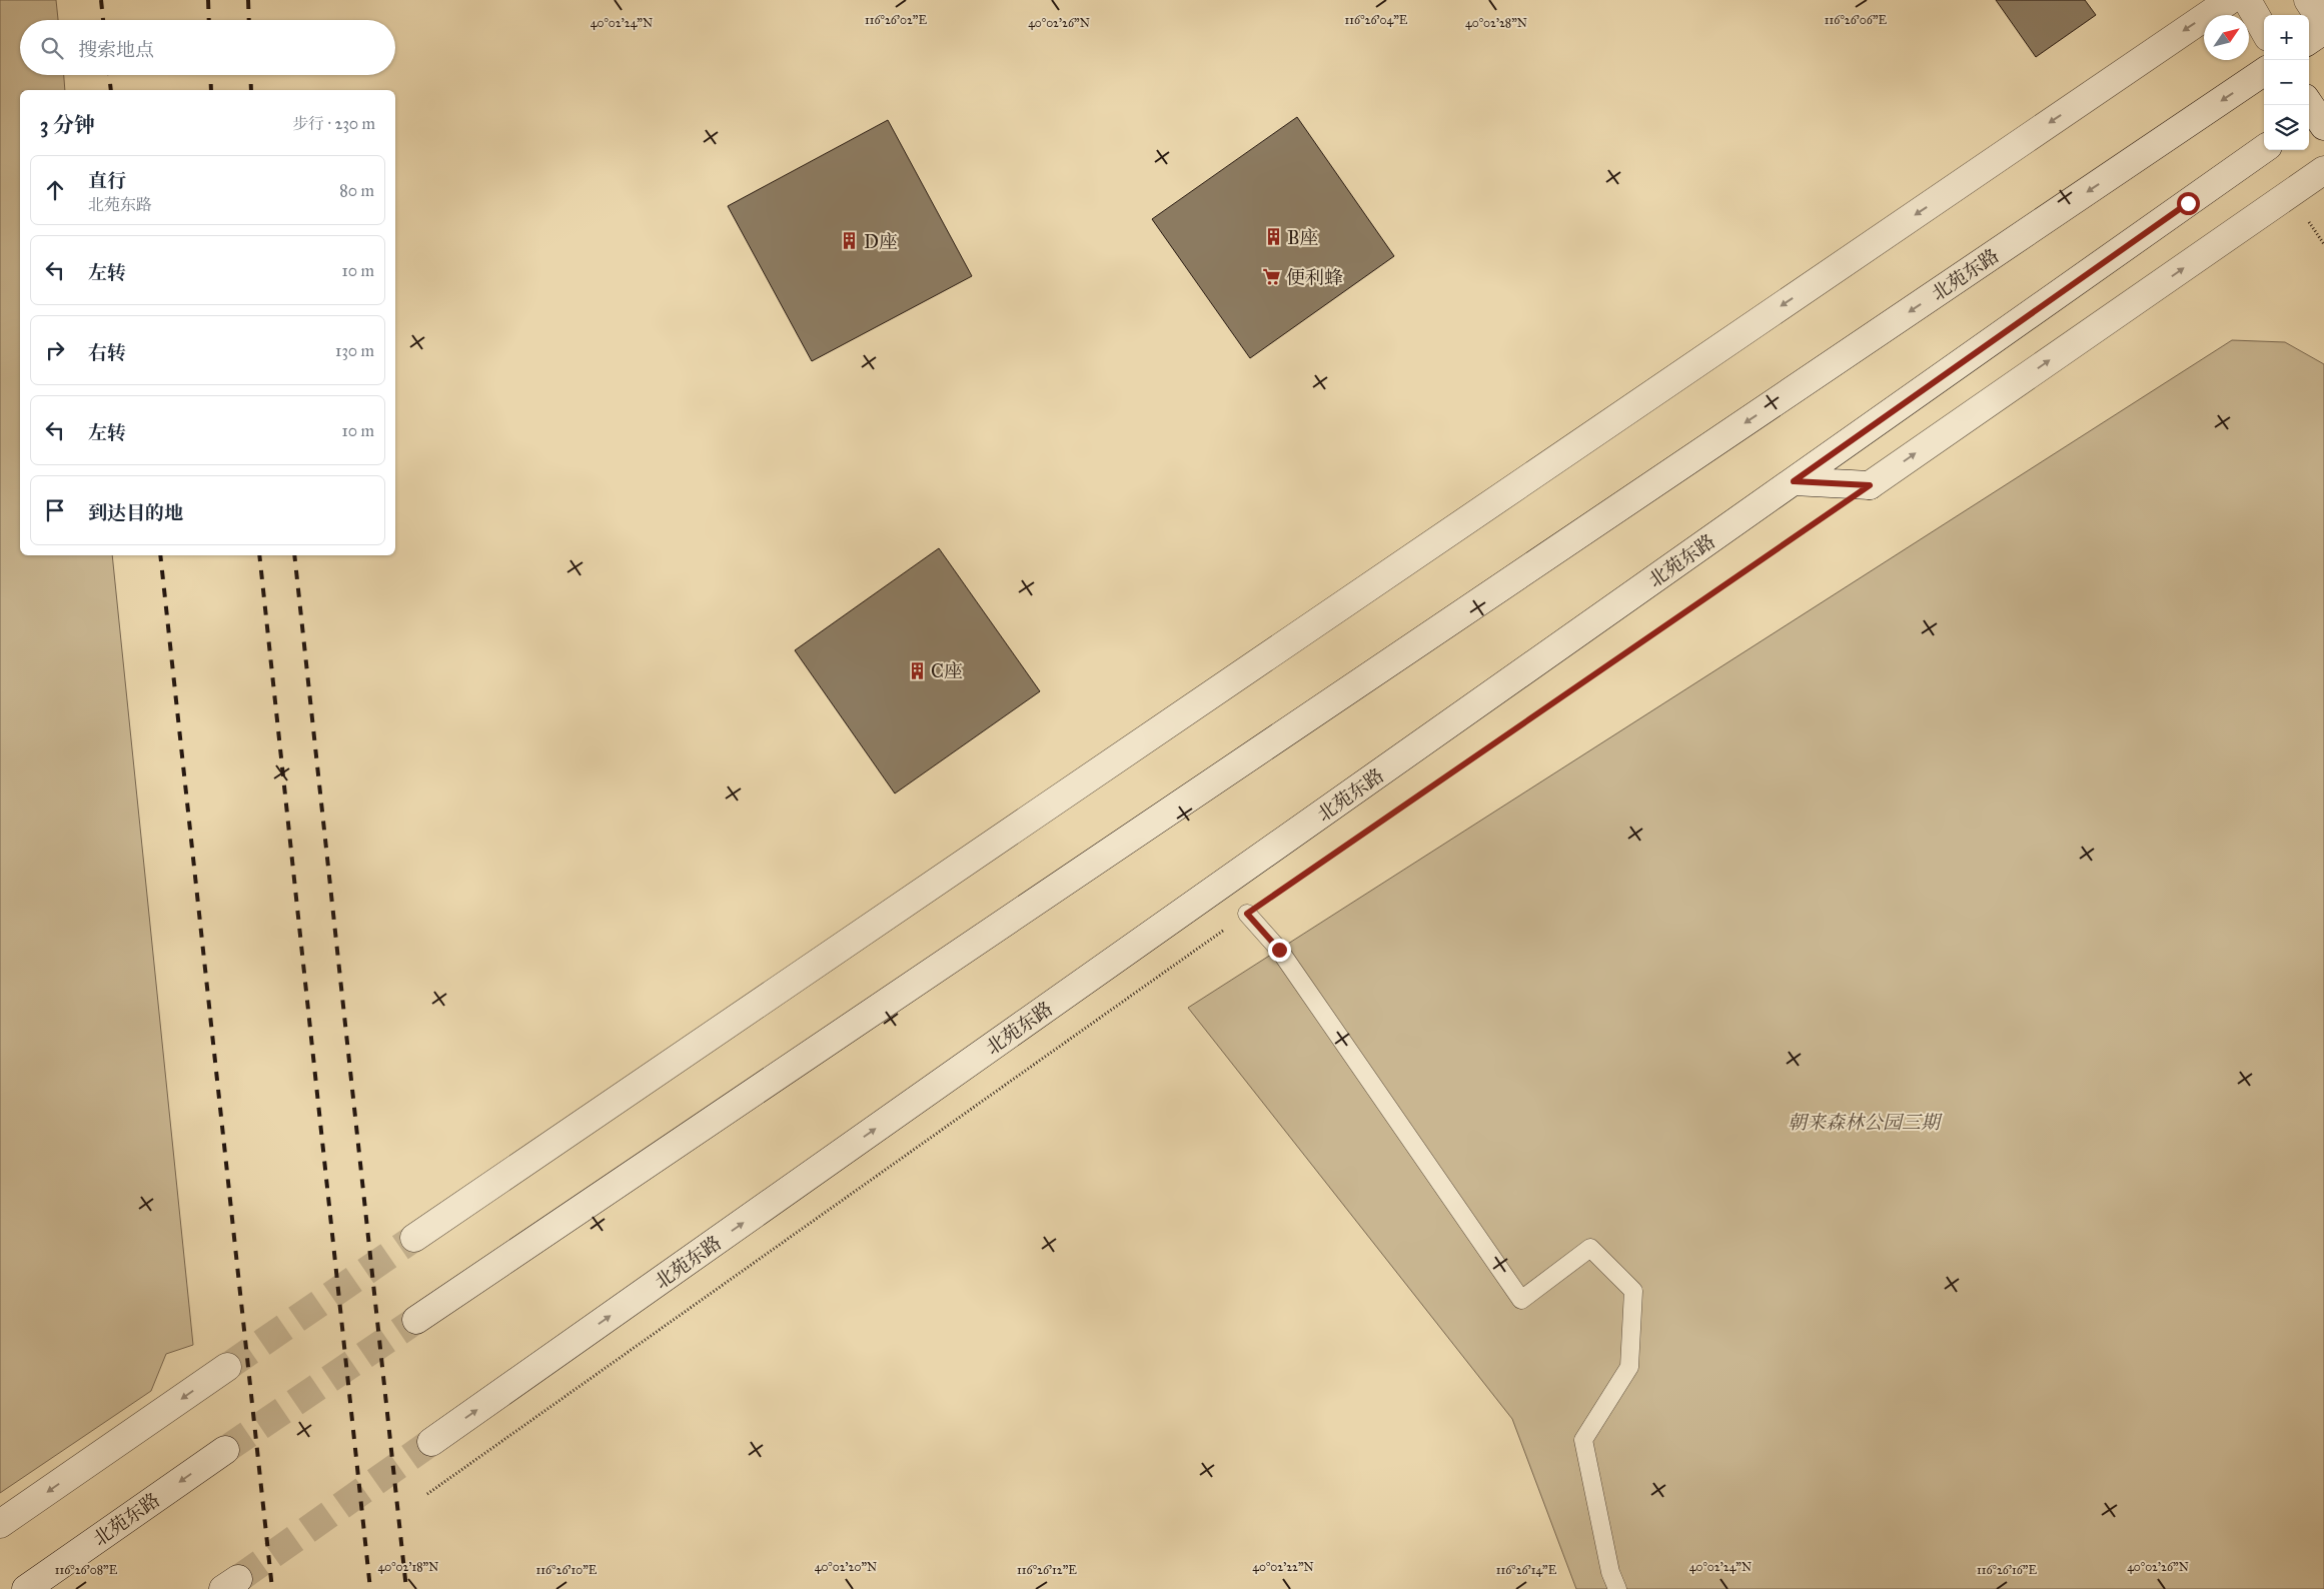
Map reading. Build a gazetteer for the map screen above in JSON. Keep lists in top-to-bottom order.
{
  "streets": {
    "main road": ["北苑东路"]
  },
  "parks": ["朝来森林公园三期"],
  "places": {
    "building": ["B座", "D座", "C座"],
    "supermarket": ["便利蜂"]
  },
  "north": "top right",
  "page": {
    "map_buttons": ["+", "−"],
    "search": "搜索地点",
    "heading": ["3 分钟", "步行 · 230 m"],
    "list": [
      ["直行", "北苑东路", "80 m"],
      ["左转", "10 m"],
      ["右转", "130 m"],
      ["左转", "10 m"],
      "到达目的地"
    ]
  },
  "coordinates": [
    "116°26'02\"E",
    "116°26'04\"E",
    "116°26'06\"E",
    "40°02'24\"N",
    "40°02'26\"N",
    "40°02'28\"N",
    "40°02'18\"N",
    "40°02'20\"N",
    "40°02'22\"N",
    "116°26'08\"E",
    "116°26'10\"E",
    "116°26'12\"E",
    "116°26'14\"E",
    "116°26'16\"E"
  ]
}
